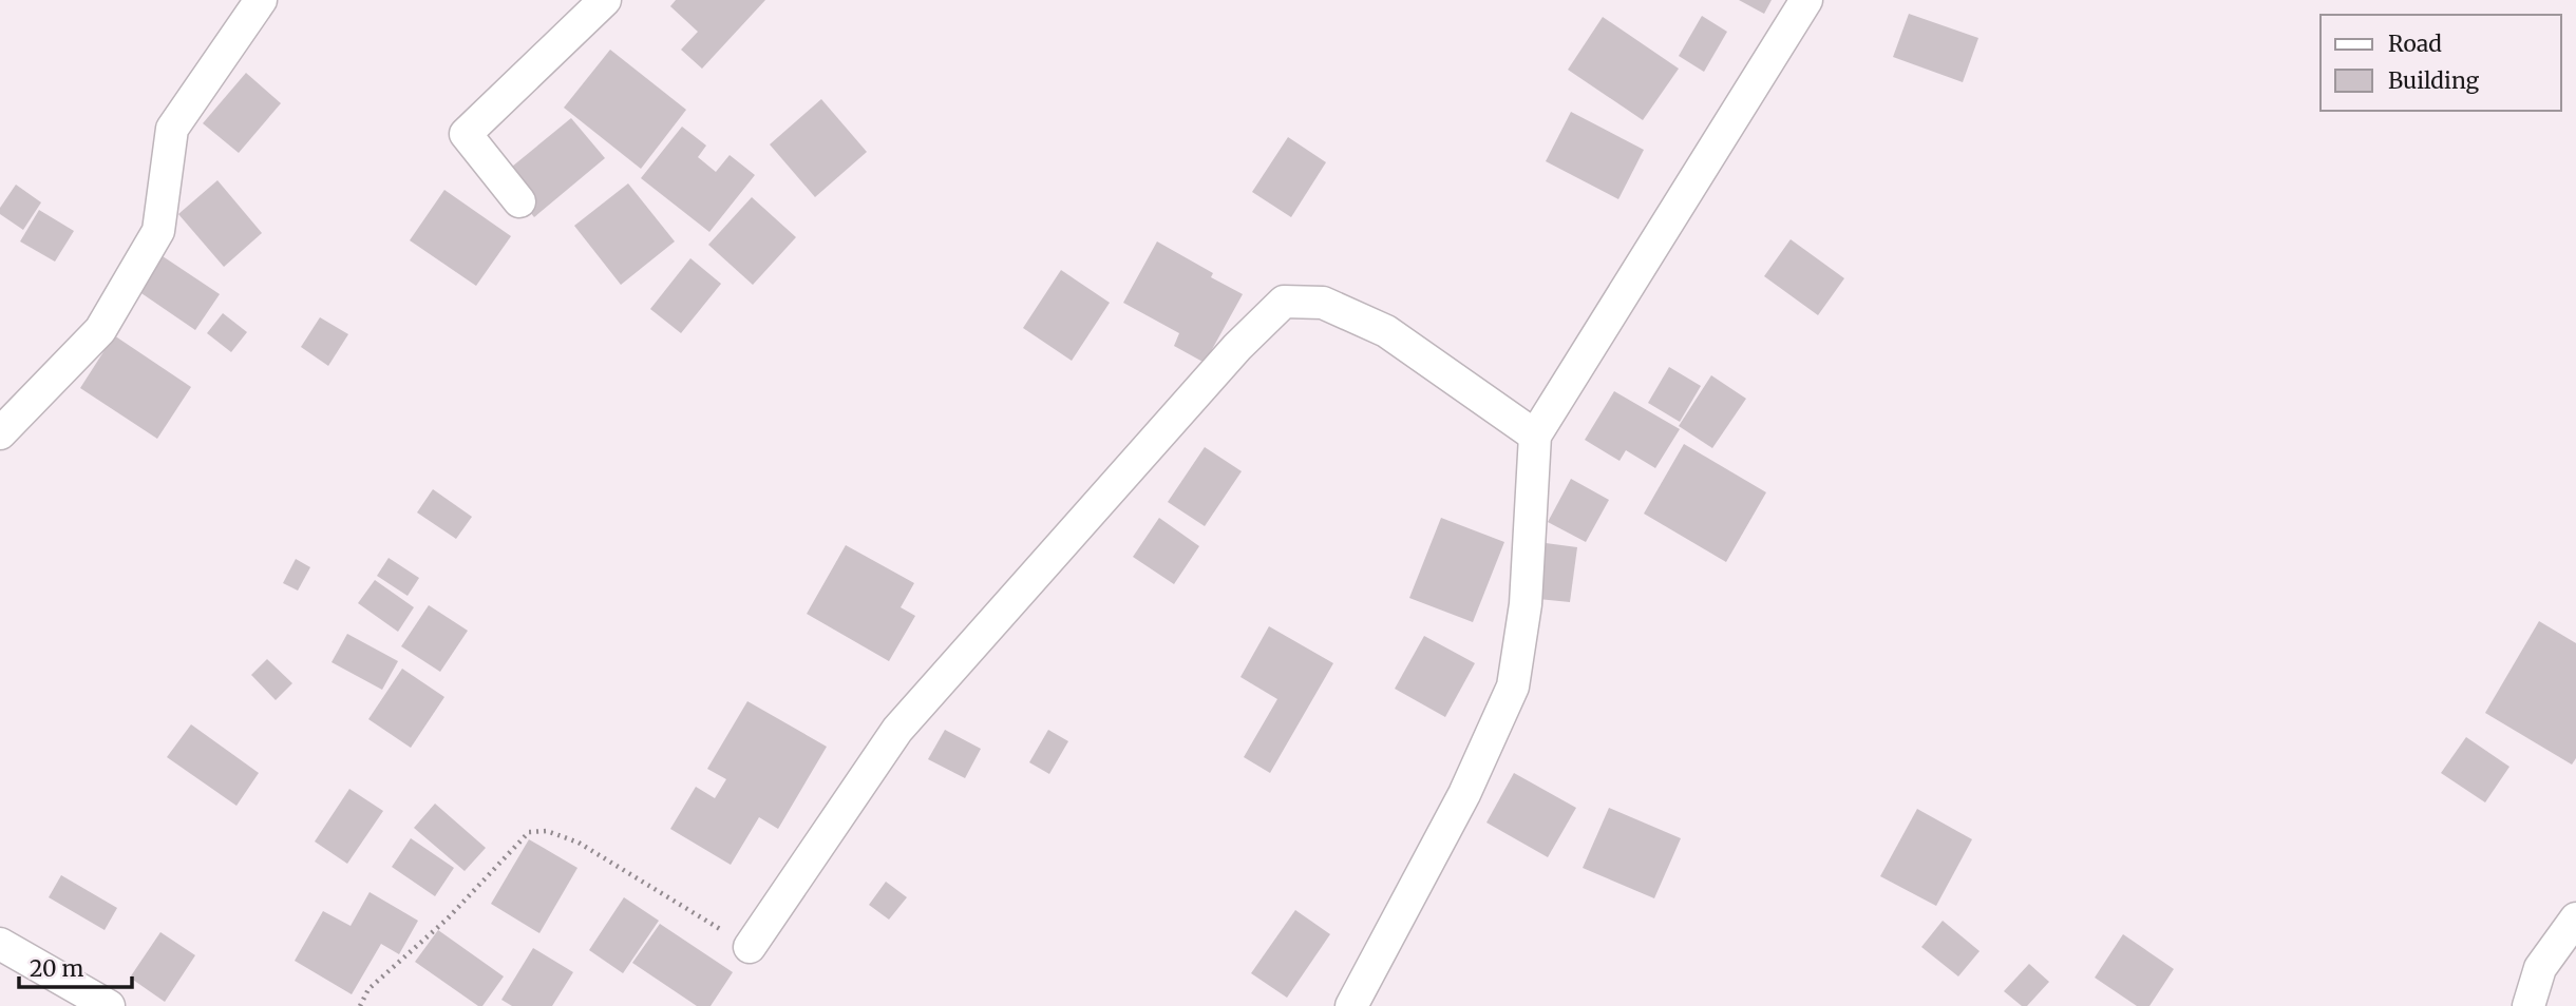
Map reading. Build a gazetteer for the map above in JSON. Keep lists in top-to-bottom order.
{
  "legend": ["Road", "Building"],
  "scale_bar": "20 m"
}
